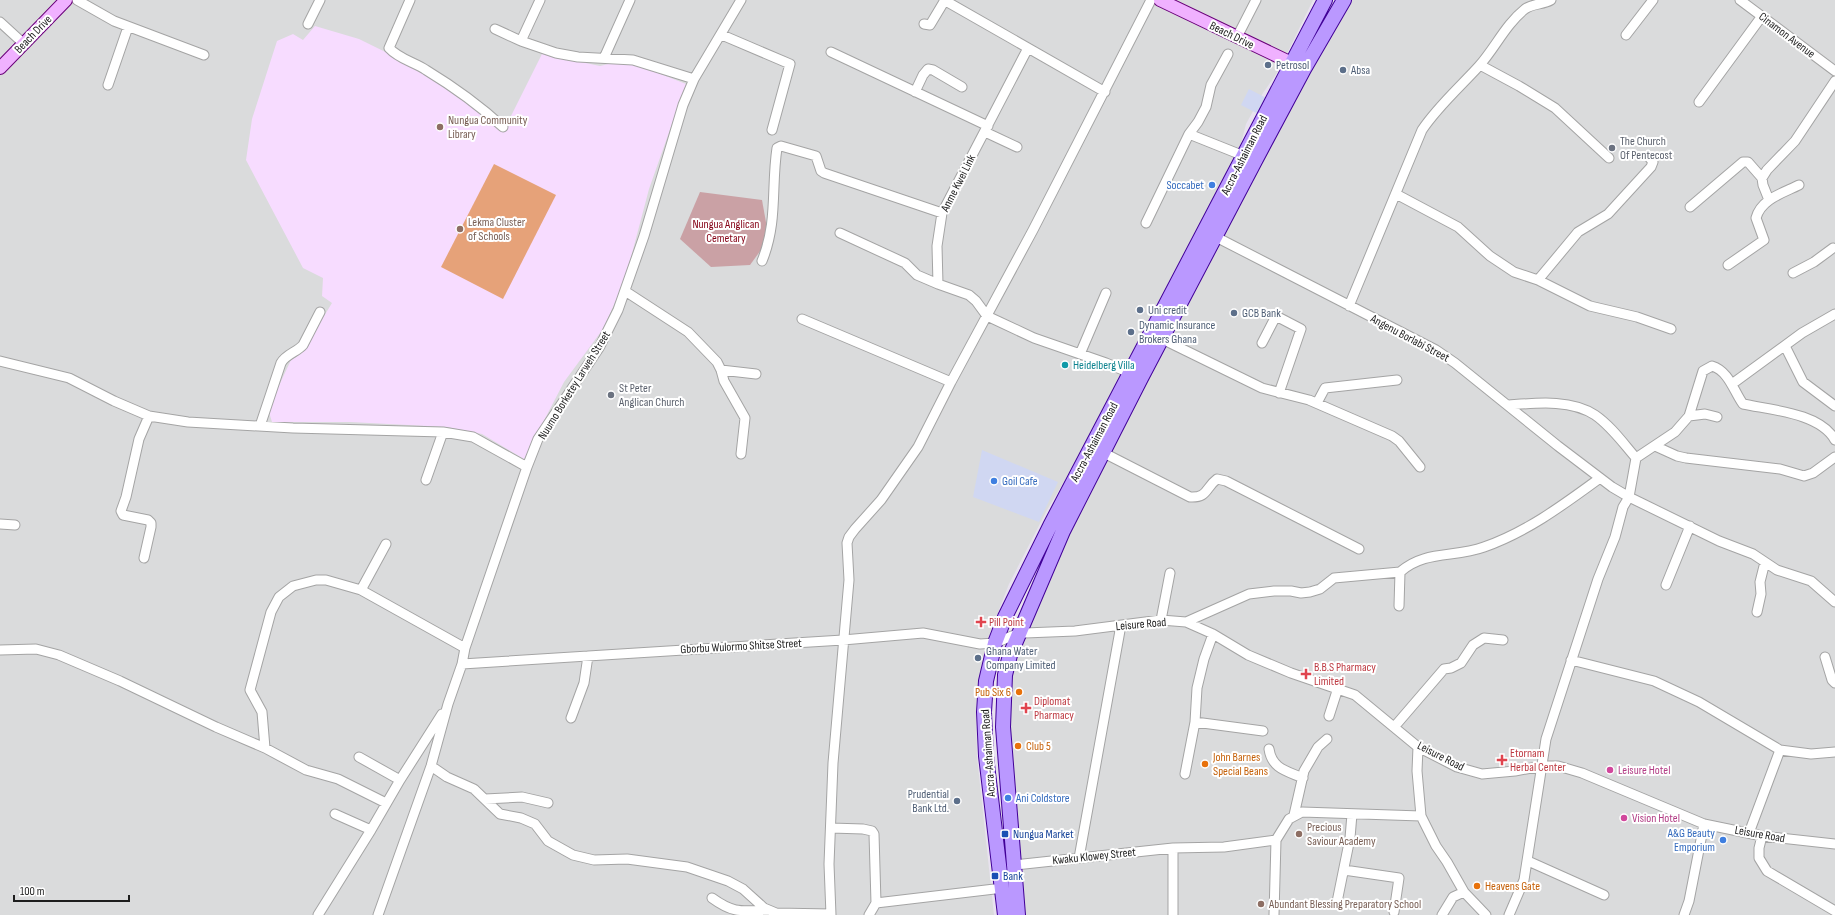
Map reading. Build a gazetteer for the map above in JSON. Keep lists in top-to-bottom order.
{
  "streets": {
    "main road": ["Accra-Ashaiman Road"],
    "street": [
      "Beach Drive",
      "Cinamon Avenue",
      "Anme Kwei Link",
      "Angenu Borlabi Street",
      "Nuumo Borketey Larweh Street",
      "Leisure Road",
      "Gborbu Wulormo Shitse Street",
      "Kwaku Klowey Street"
    ]
  },
  "crossings": [
    ["Beach Drive", "Accra-Ashaiman Road"],
    ["Accra-Ashaiman Road", "Angenu Borlabi Street"],
    ["Accra-Ashaiman Road", "Leisure Road"],
    ["Accra-Ashaiman Road", "Gborbu Wulormo Shitse Street"],
    ["Accra-Ashaiman Road", "Kwaku Klowey Street"],
    ["Nuumo Borketey Larweh Street", "Gborbu Wulormo Shitse Street"],
    ["Leisure Road", "Gborbu Wulormo Shitse Street"]
  ],
  "parks": ["Nungua Anglican Cemetary"],
  "places": {
    "other": [
      "Petrosol",
      "Absa",
      "Nungua Community Library",
      "The Church Of Pentecost",
      "Soccabet",
      "Lekma Cluster of Schools",
      "Uni credit",
      "GCB Bank",
      "Dynamic Insurance Brokers Ghana",
      "Heidelberg Villa",
      "St Peter Anglican Church",
      "Goil Cafe",
      "Ghana Water Company Limited",
      "Pub Six 6",
      "Club 5",
      "John Barnes Special Beans",
      "Leisure Hotel",
      "Ani Coldstore",
      "Prudential Bank Ltd.",
      "Vision Hotel",
      "Precious Saviour Academy",
      "A&G Beauty Emporium",
      "Heavens Gate",
      "Abundant Blessing Preparatory School"
    ],
    "health": [
      "Pill Point",
      "B.B.S Pharmacy Limited",
      "Diplomat Pharmacy",
      "Etornam Herbal Center"
    ],
    "transit": ["Nungua Market", "Bank"]
  },
  "scale_bar": "100 m"
}
